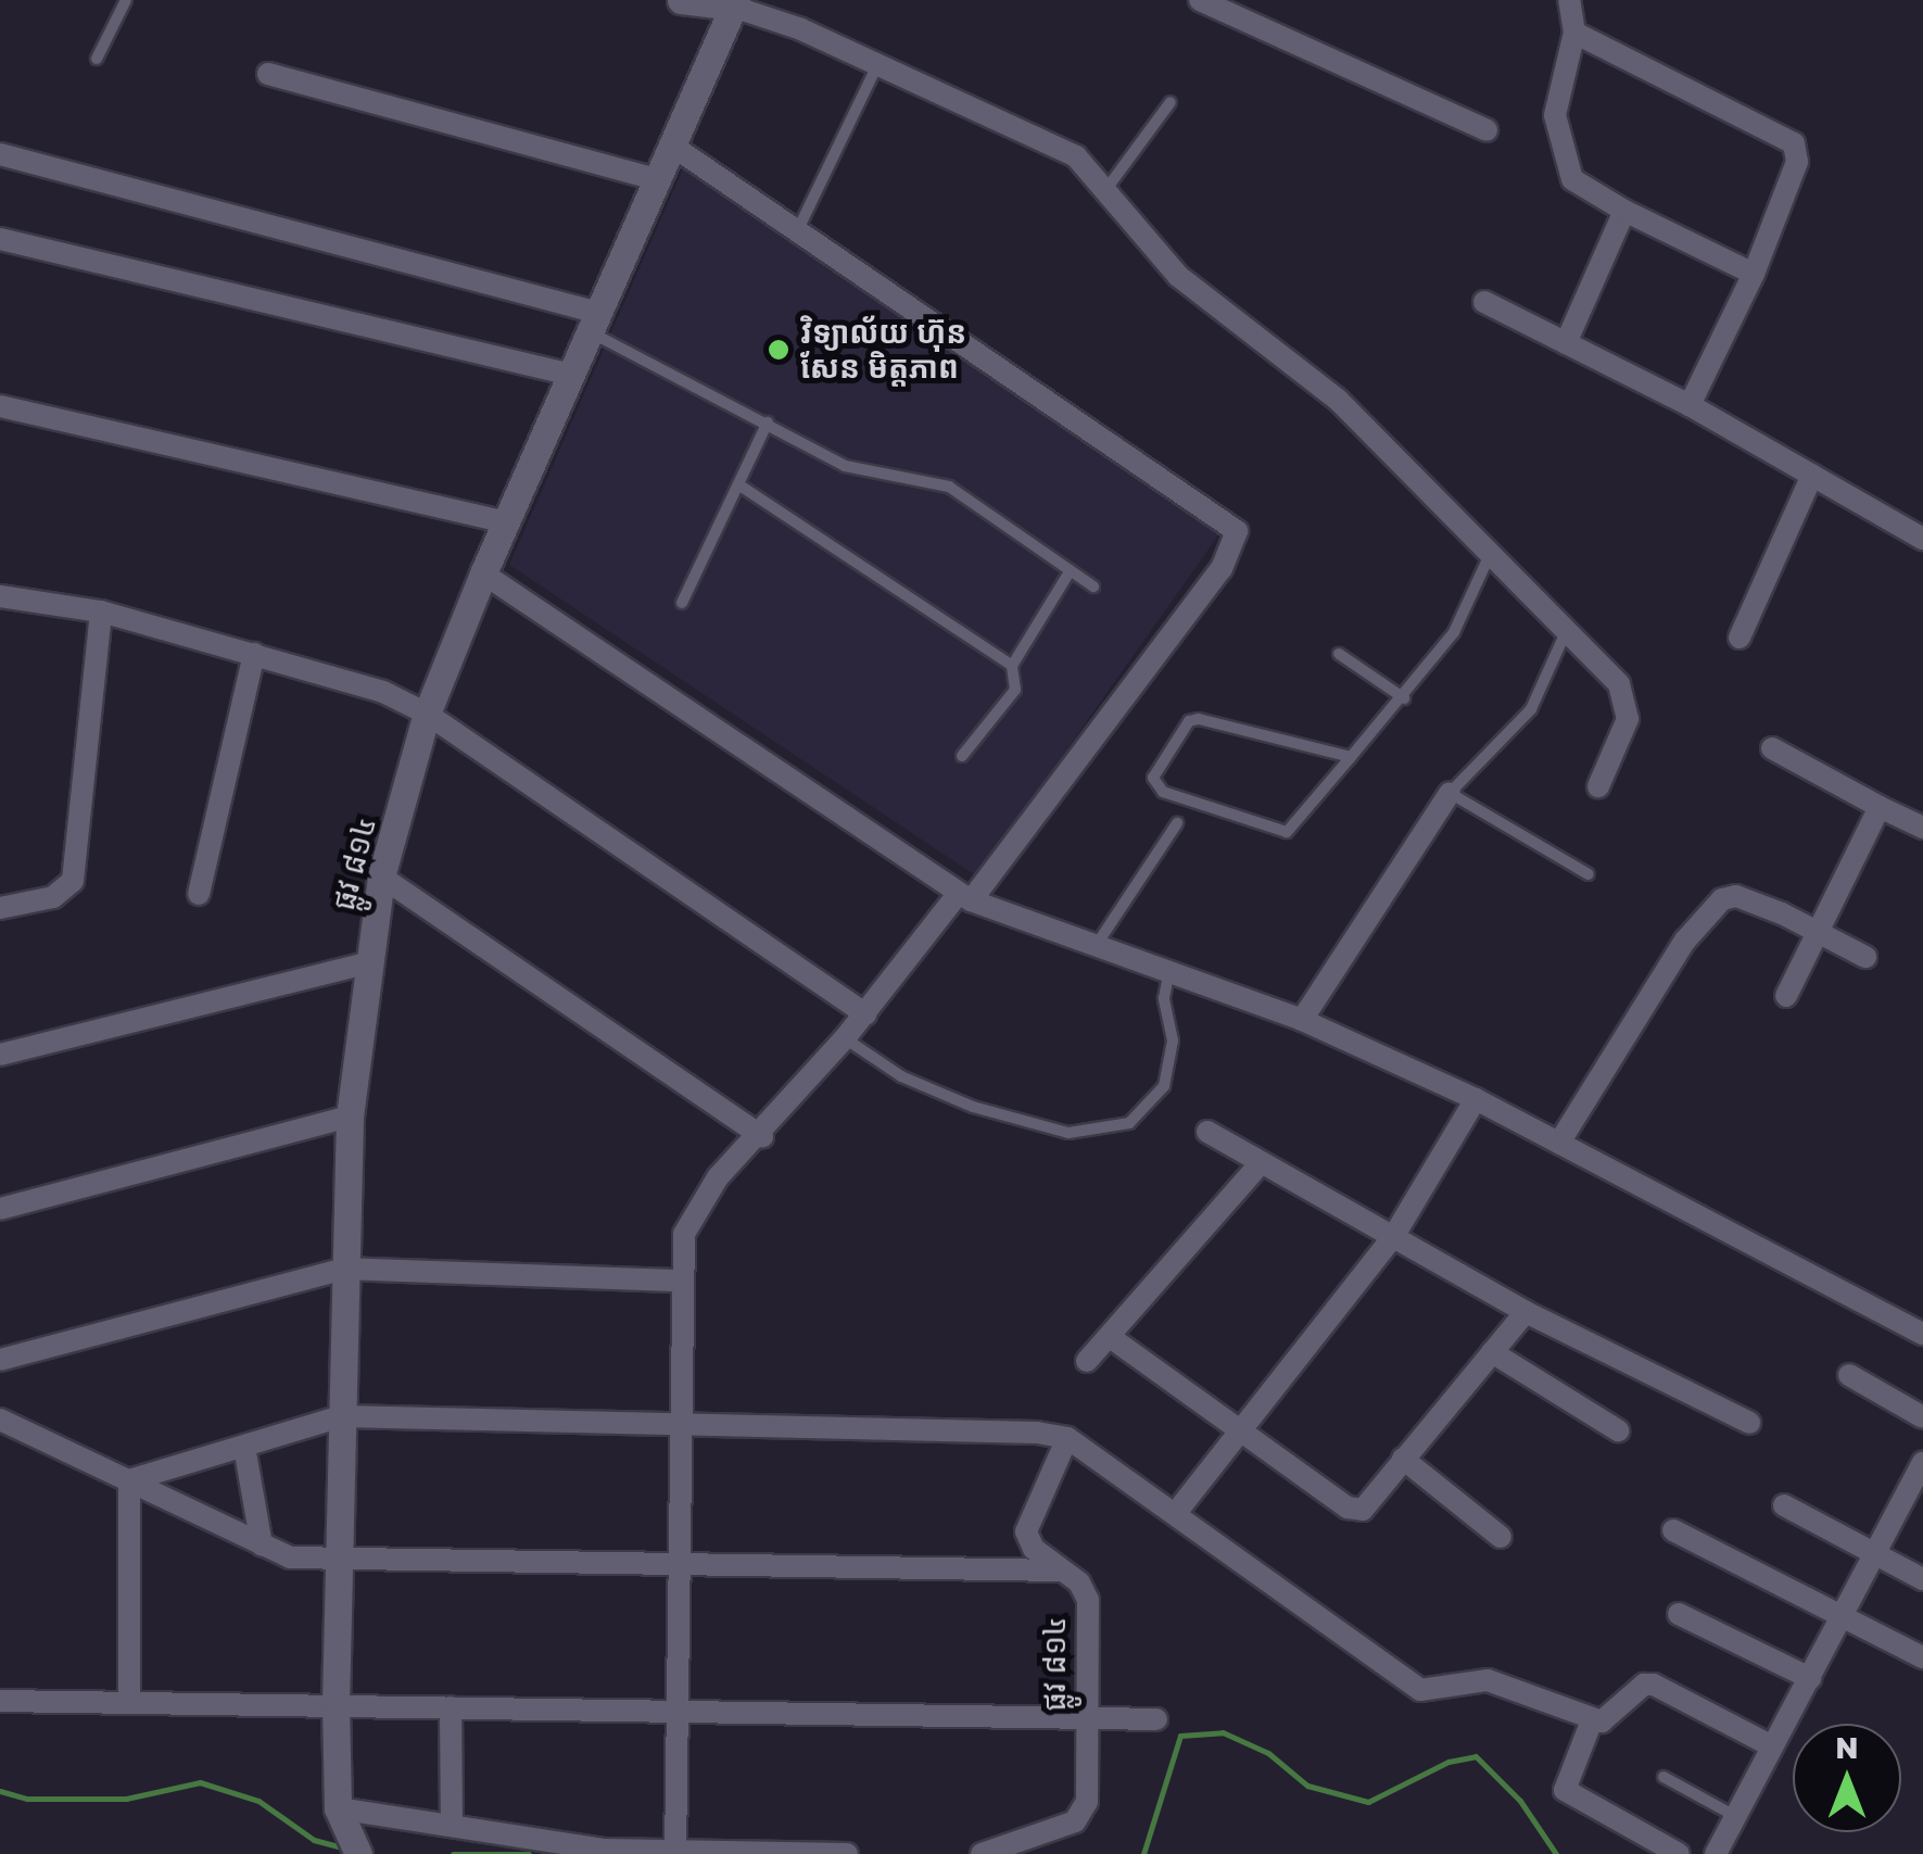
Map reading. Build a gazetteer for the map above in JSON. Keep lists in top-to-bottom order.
{
  "streets": {
    "street": ["ផ្លូវ ៨១៤"]
  },
  "places": ["វិទ្យាល័យ ហ៊ុន សែន មិត្តភាព"],
  "north": "top"
}
